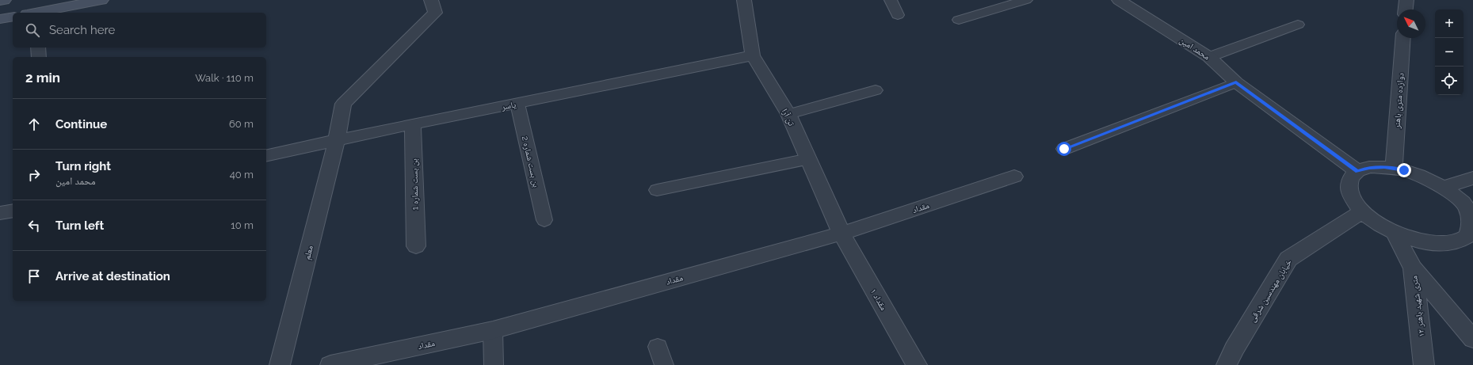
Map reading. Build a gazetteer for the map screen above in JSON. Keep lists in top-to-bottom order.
{
  "streets": {
    "street": [
      "محمد امین",
      "دوازده متری باهنر",
      "یاسر",
      "تن آرا",
      "بن بست شماره 1",
      "مقداد",
      "معلم",
      "خیابان مهندسین شرقی",
      "مقداد ۱",
      "۱۲ متری شهید باهنر"
    ],
    "lane": ["بن بست شماره 2"]
  },
  "crossings": [
    ["یاسر", "تن آرا"],
    ["یاسر", "بن بست شماره 2"],
    ["یاسر", "بن بست شماره 1"],
    ["یاسر", "معلم"],
    ["تن آرا", "مقداد"],
    ["تن آرا", "مقداد ۱"],
    ["مقداد", "مقداد ۱"]
  ],
  "north": "top left",
  "page": {
    "map_buttons": ["+", "−"],
    "search": "Search here",
    "heading": ["2 min", "Walk · 110 m"],
    "list": [
      ["Continue", "60 m"],
      ["Turn right", "محمد امین", "40 m"],
      ["Turn left", "10 m"],
      "Arrive at destination"
    ]
  }
}
